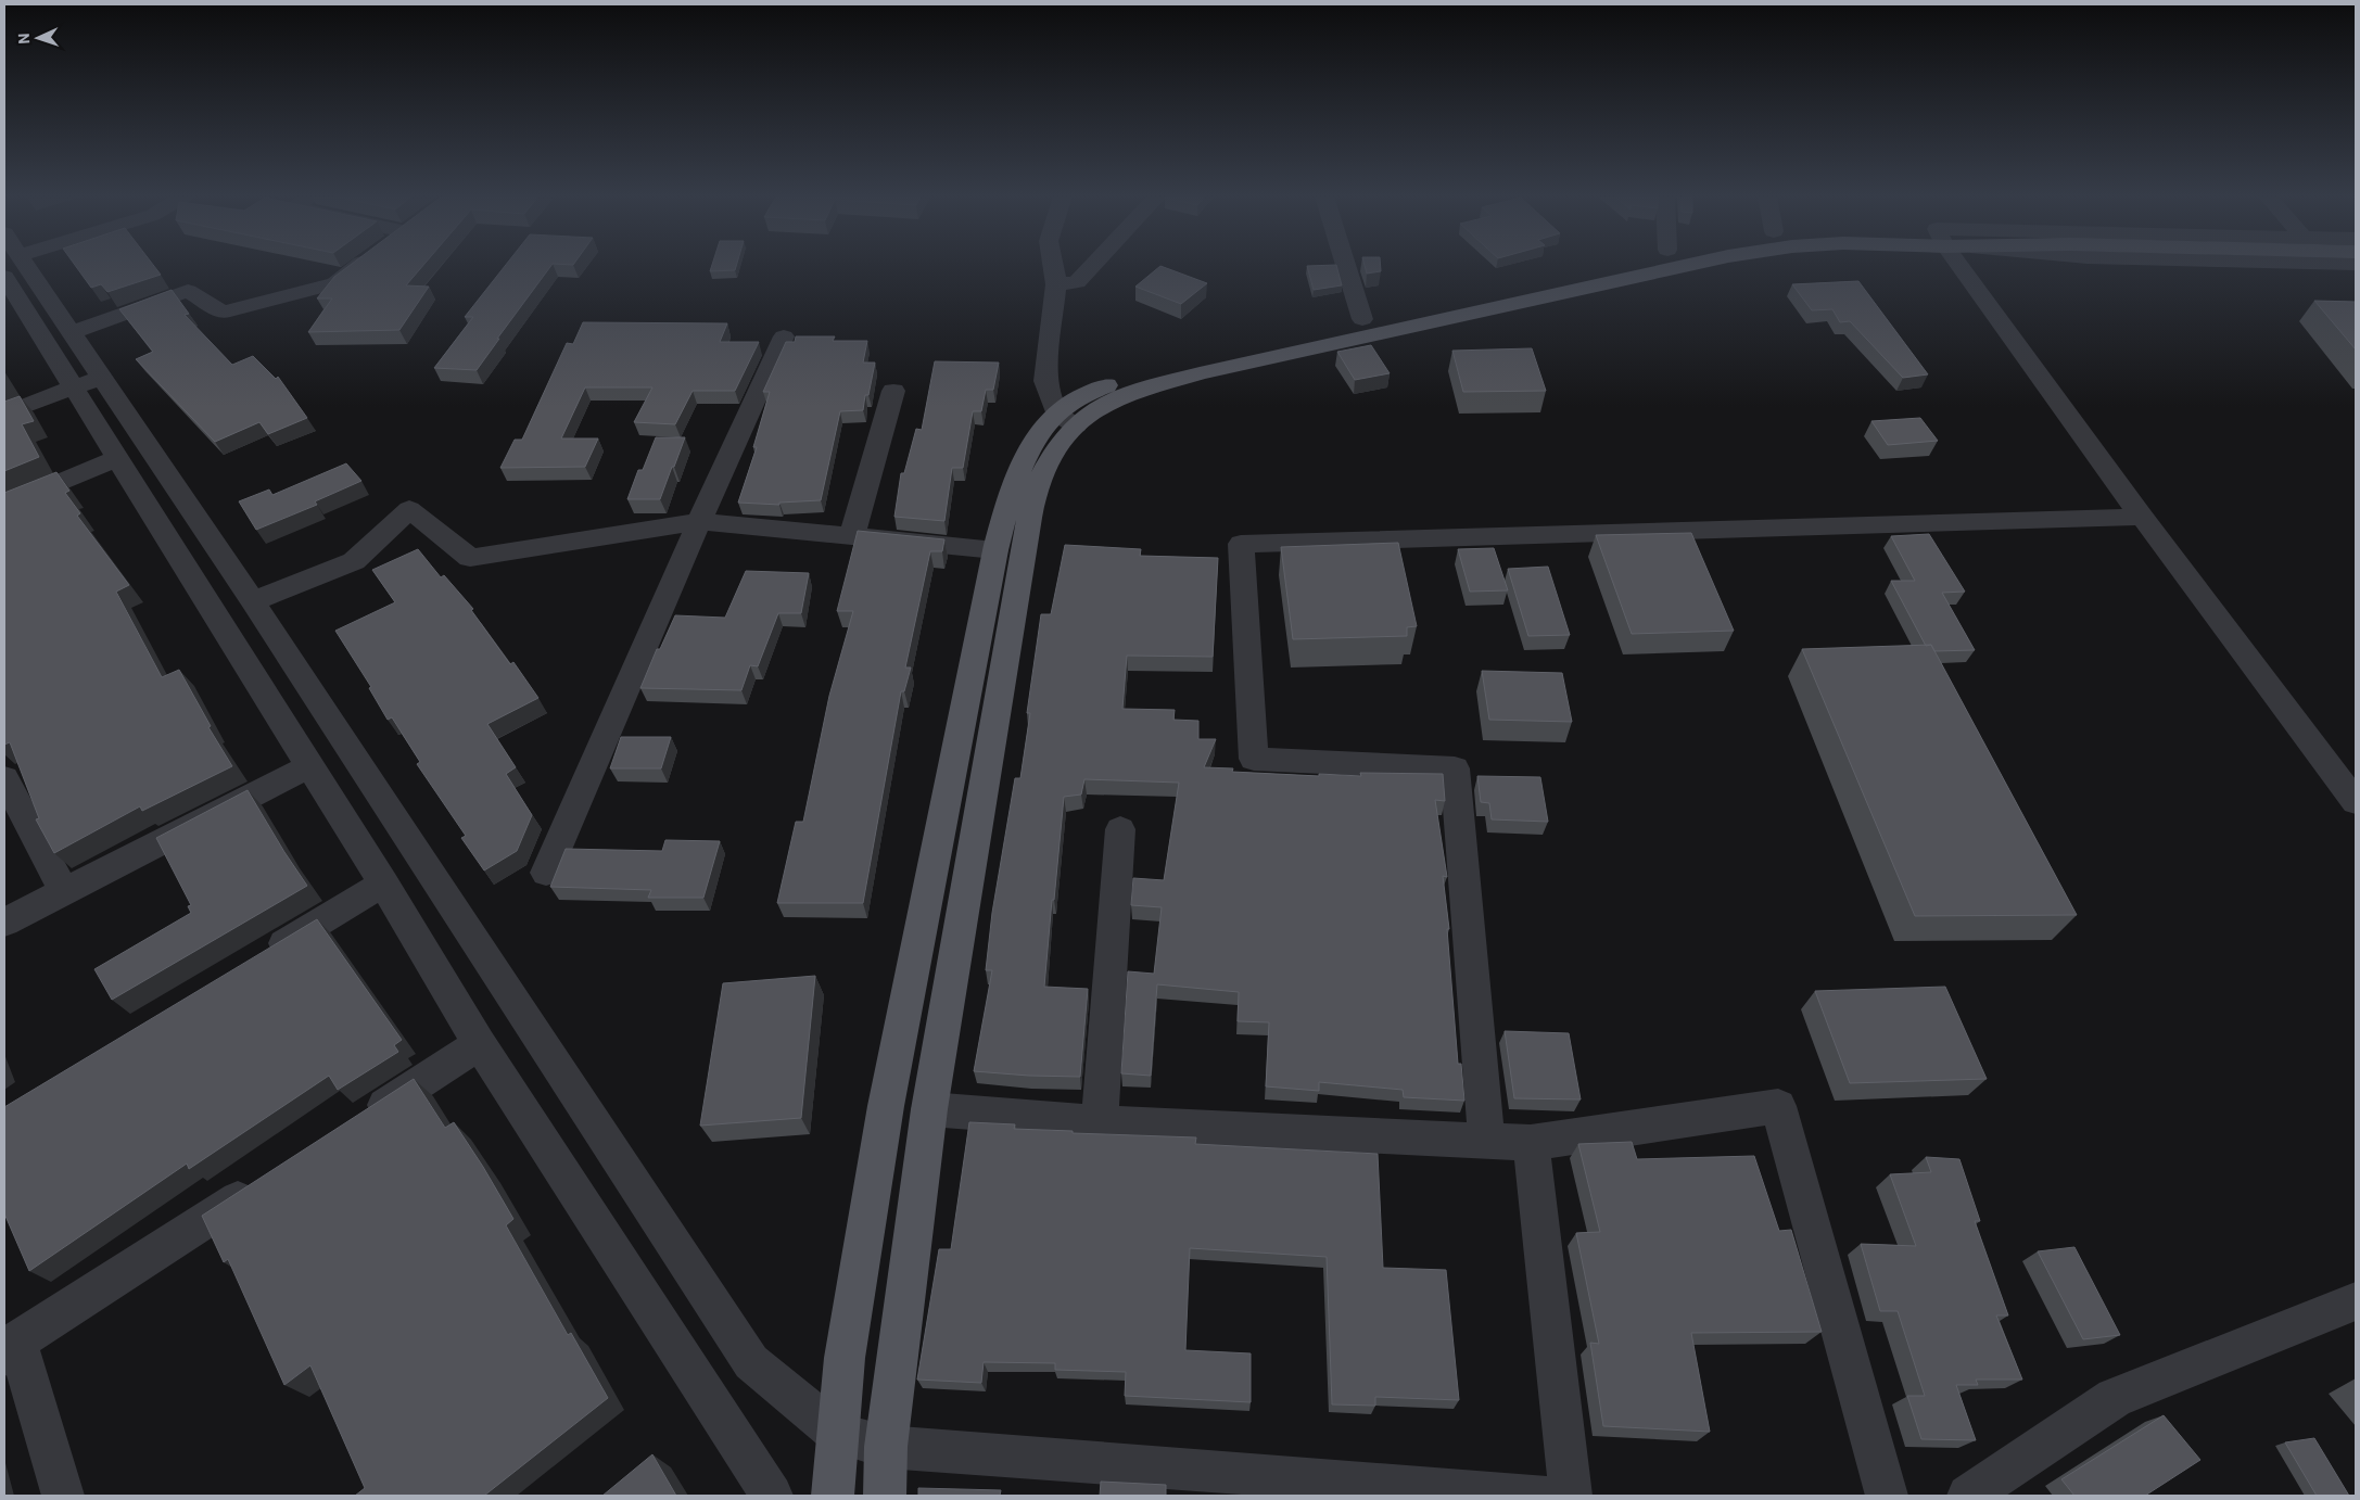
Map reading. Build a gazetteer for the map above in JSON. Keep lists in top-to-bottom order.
{
  "north": "left"
}
